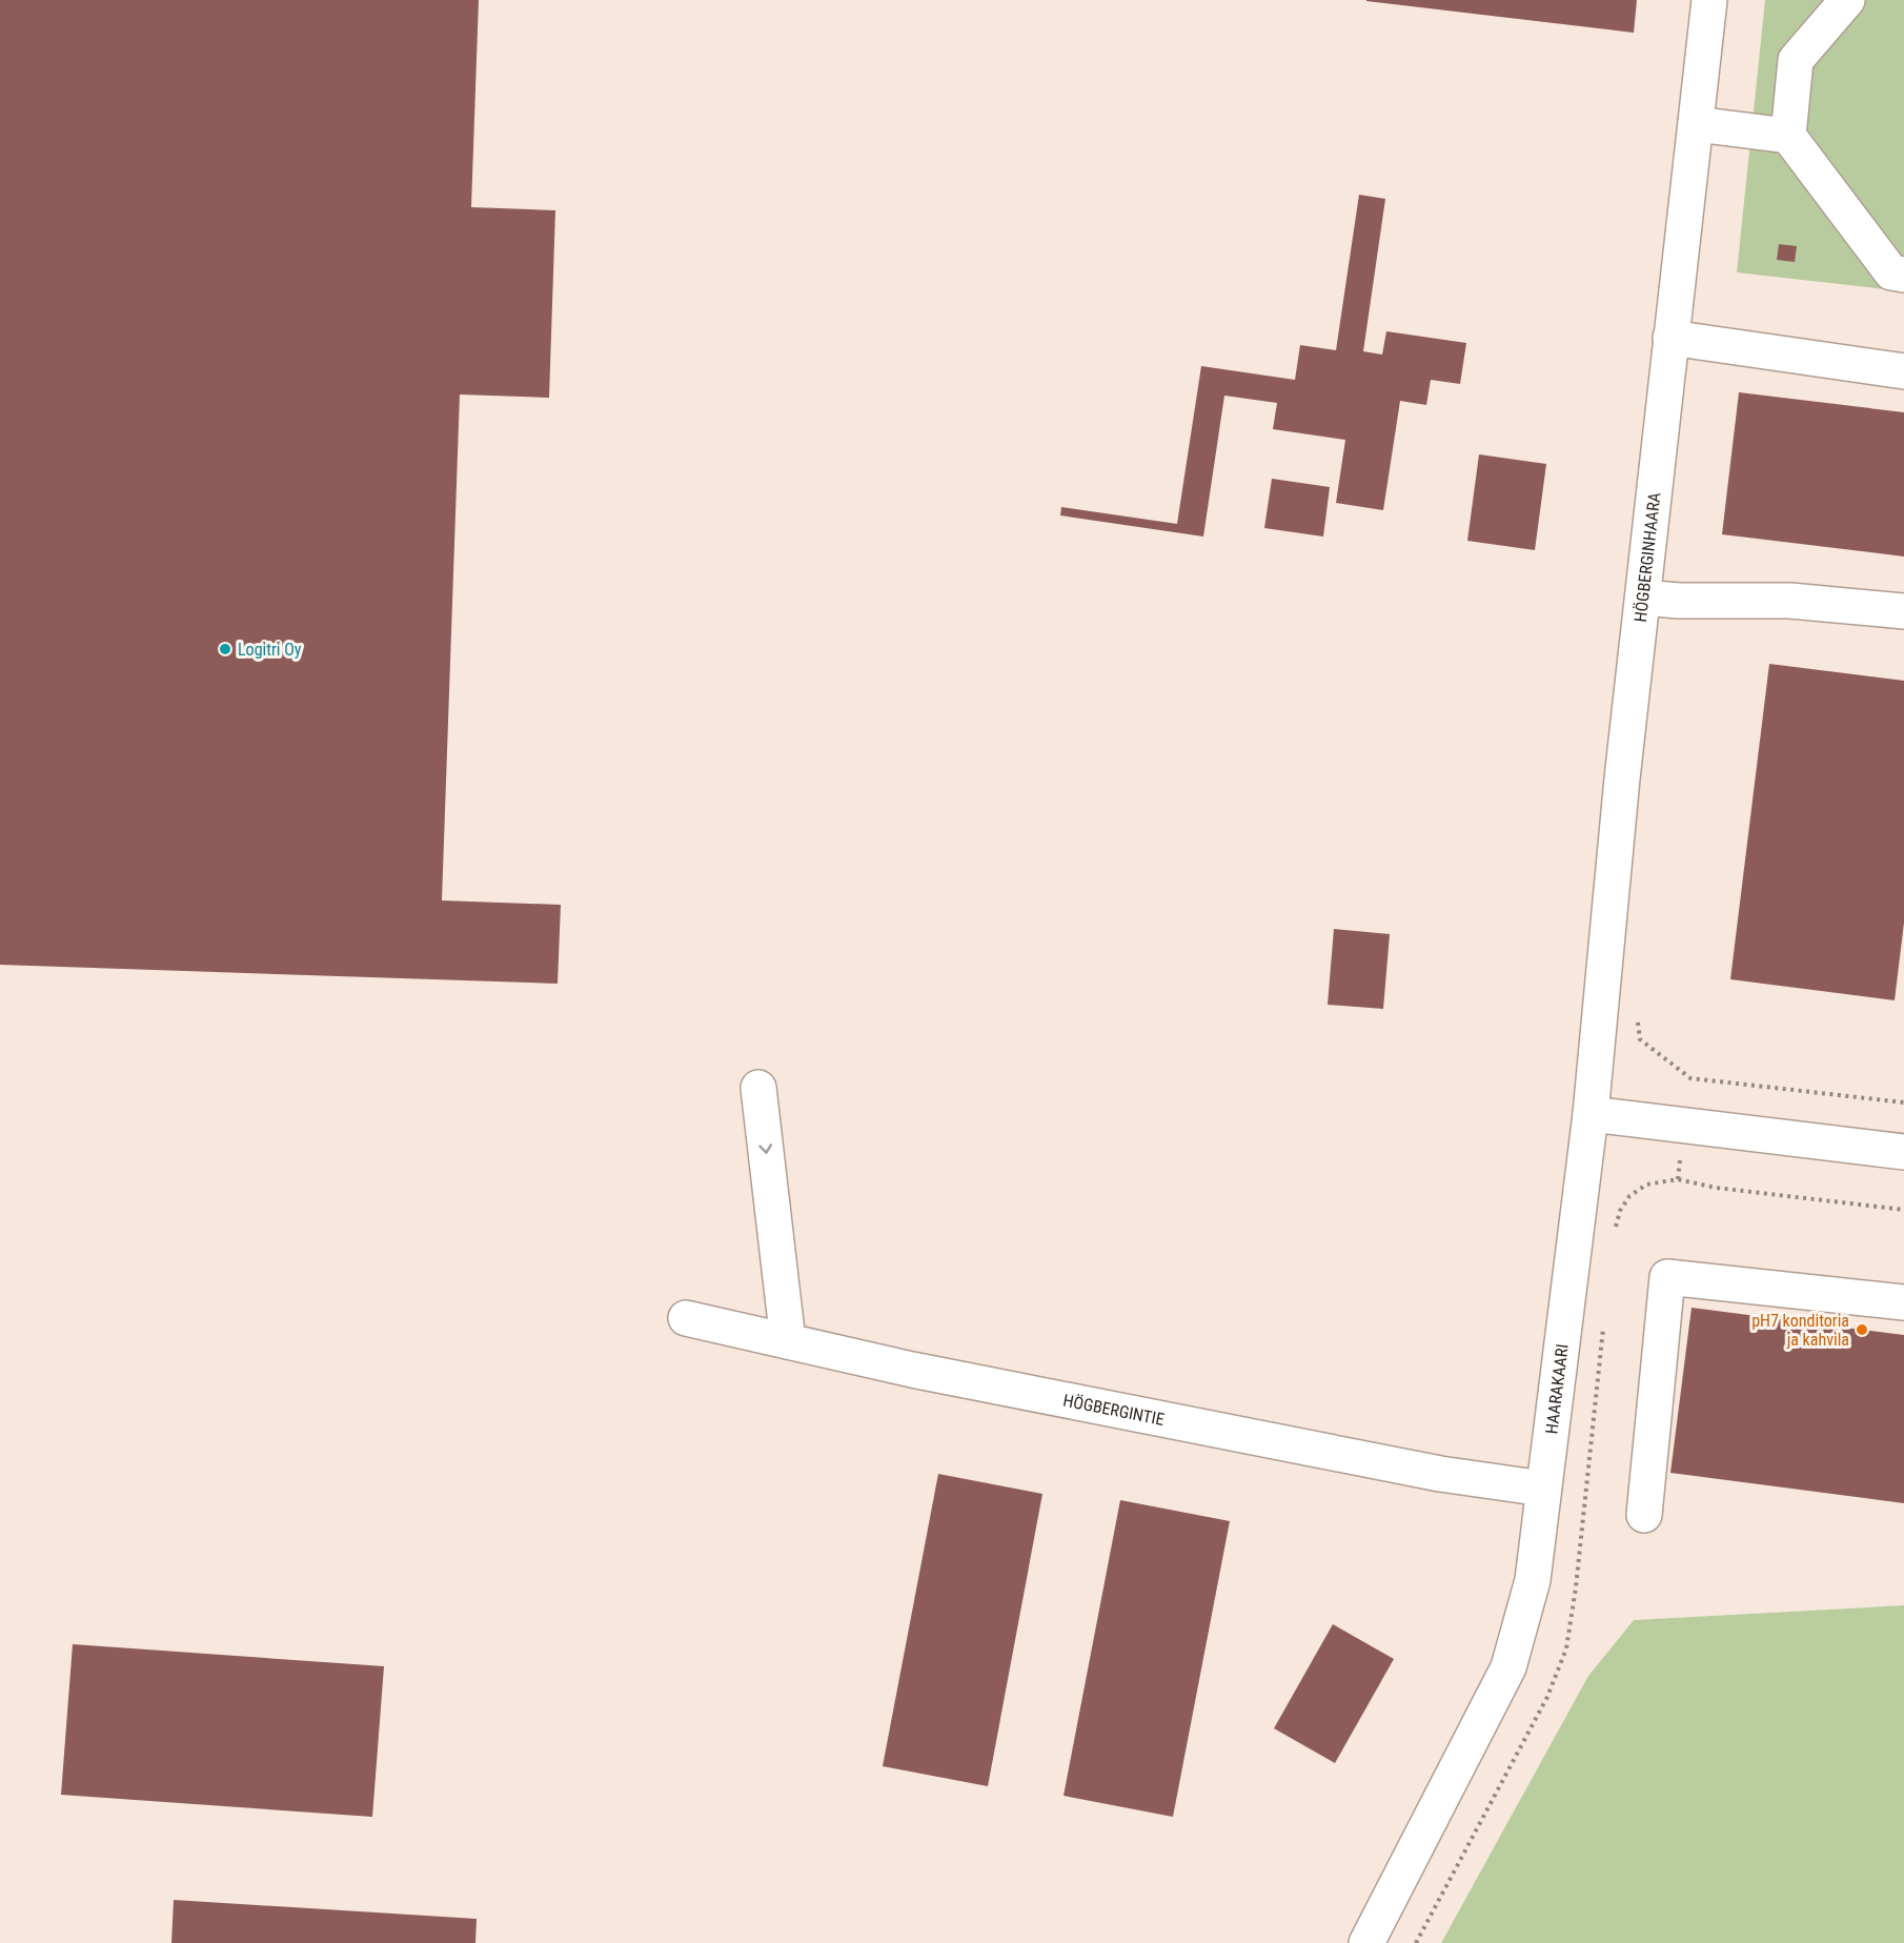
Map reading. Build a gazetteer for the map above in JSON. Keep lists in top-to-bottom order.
{
  "streets": {
    "street": ["HÖGBERGINHAARA", "HAARAKAARI", "HÖGBERGINTIE"]
  },
  "crossings": [
    ["HÖGBERGINHAARA", "HAARAKAARI"],
    ["HAARAKAARI", "HÖGBERGINTIE"]
  ],
  "places": ["Logitri Oy", "pH7 konditoria ja kahvila"]
}
